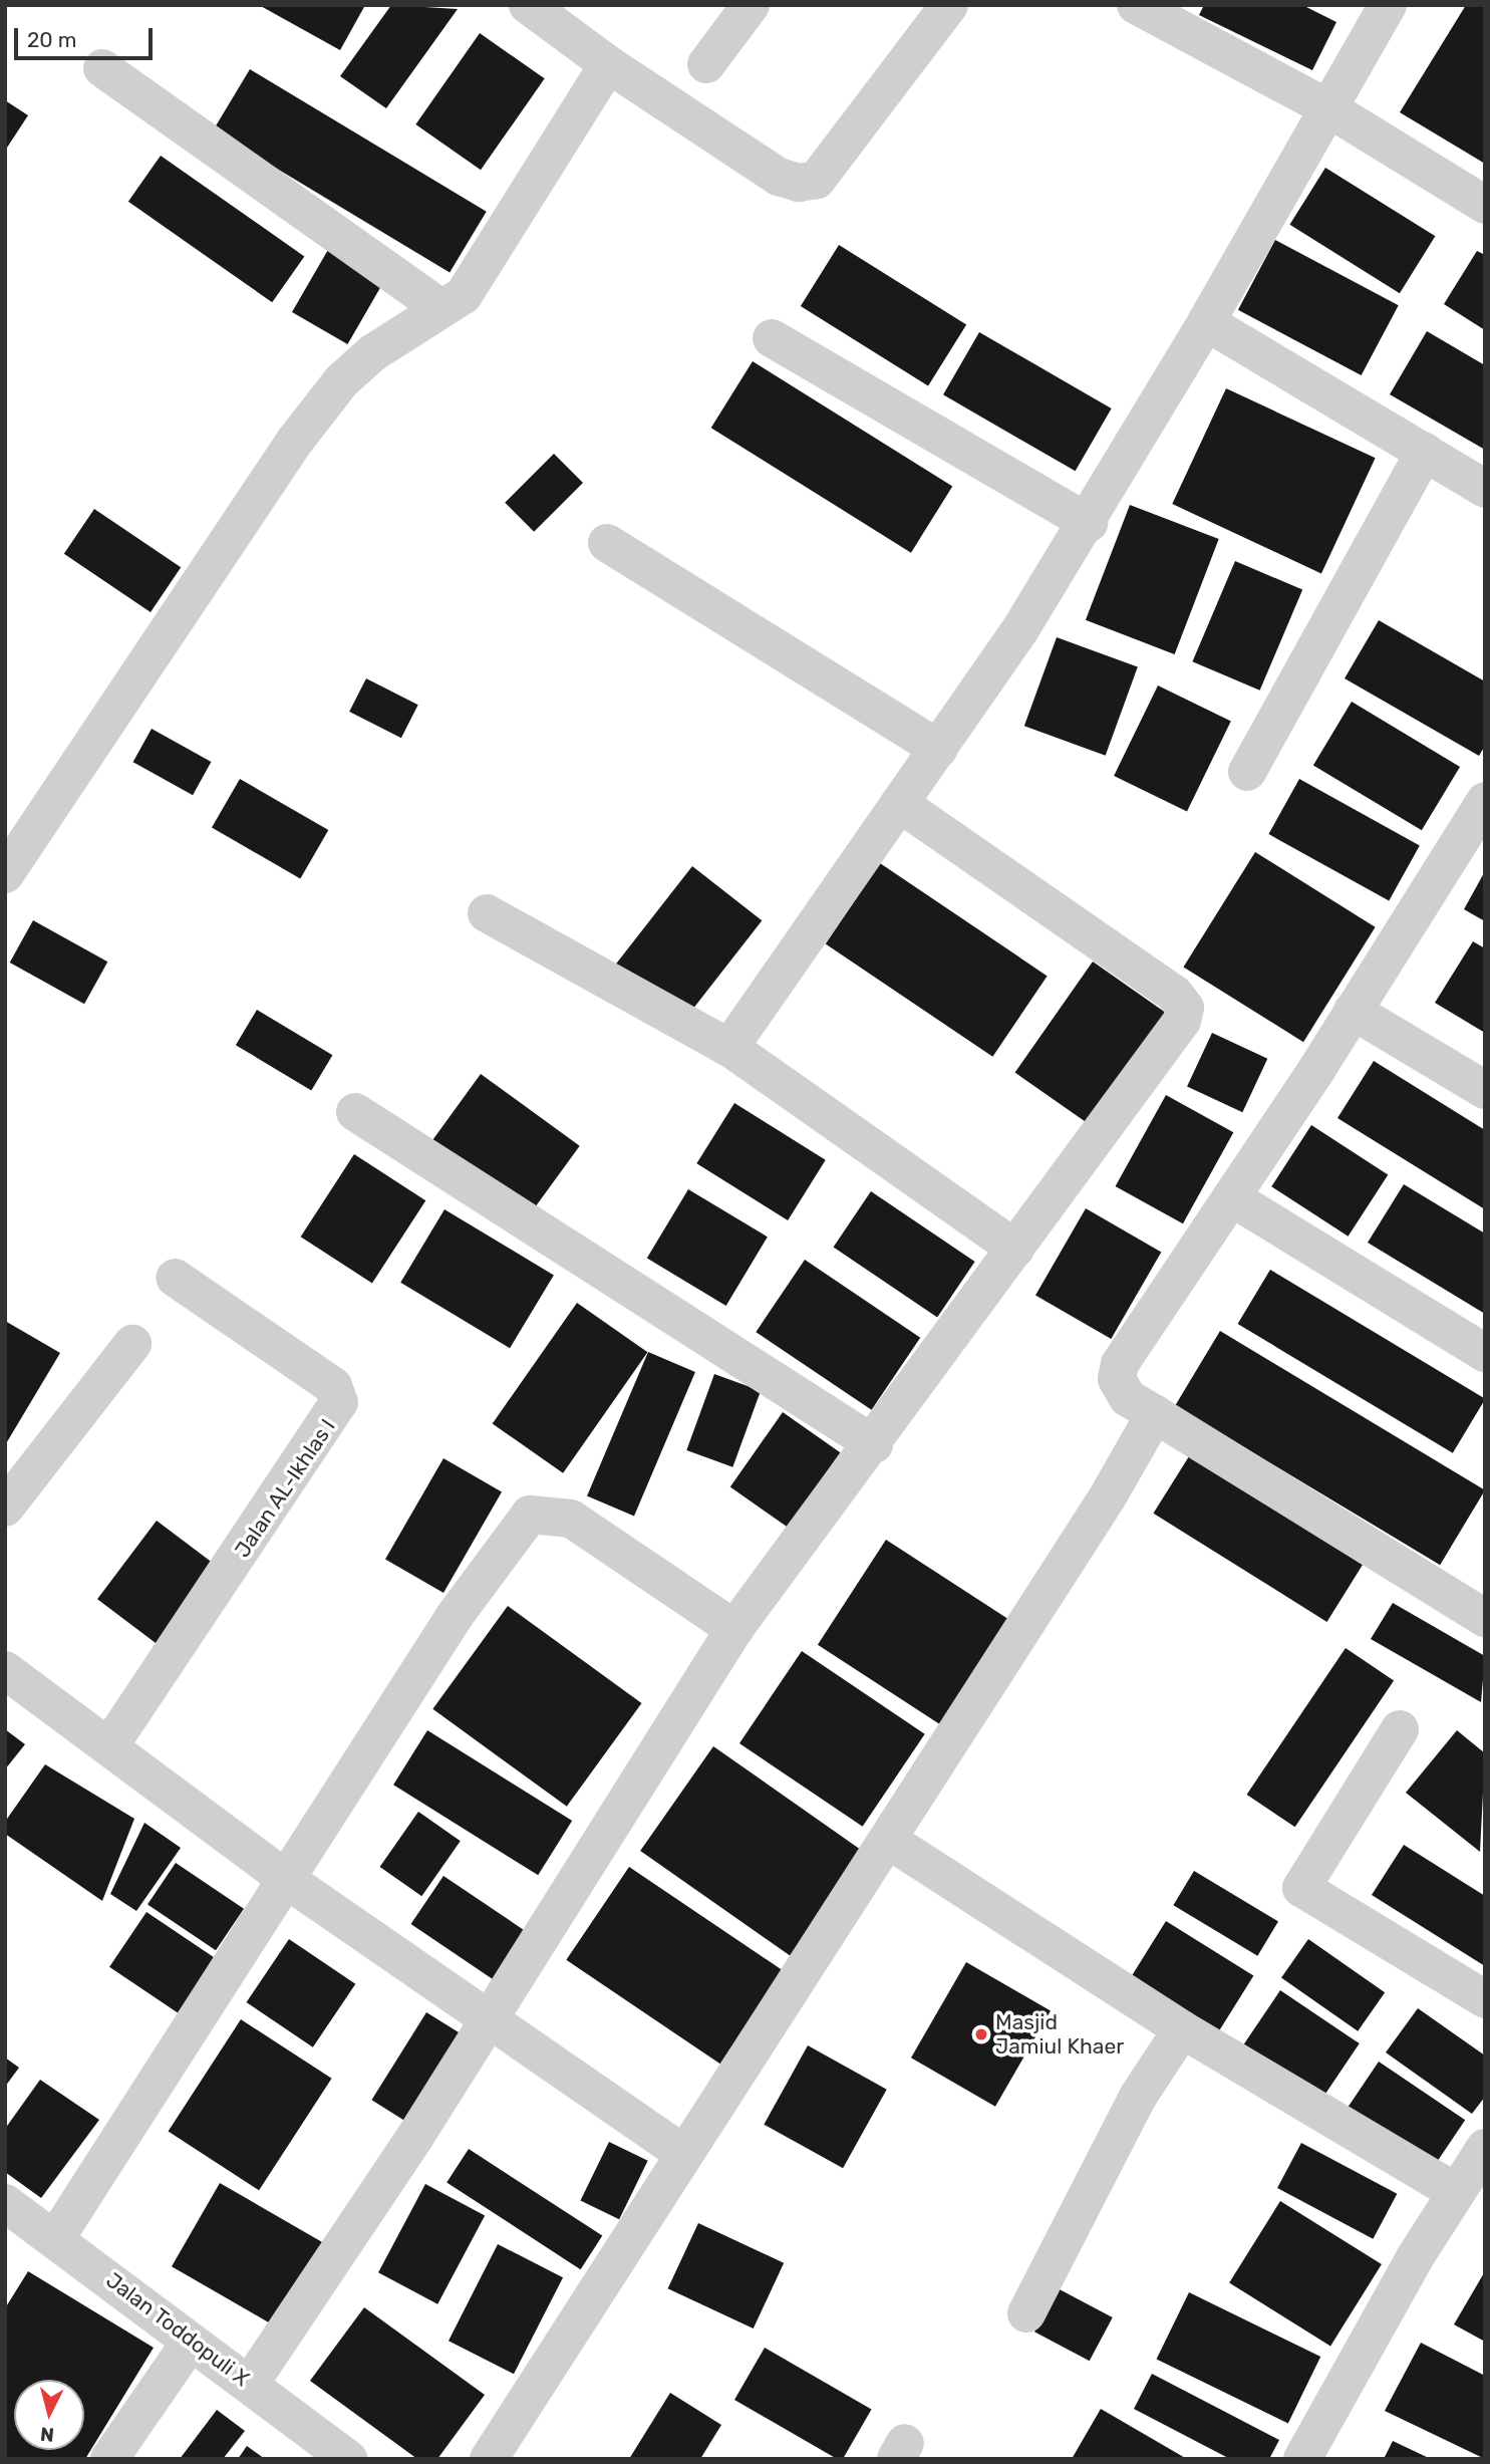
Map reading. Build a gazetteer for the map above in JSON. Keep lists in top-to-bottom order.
{
  "streets": {
    "street": ["Jalan AL-Ikhlas l", "Jalan Toddopuli X"]
  },
  "places": ["Masjid Jamiul Khaer"],
  "scale_bar": "20 m",
  "north": "bottom"
}
